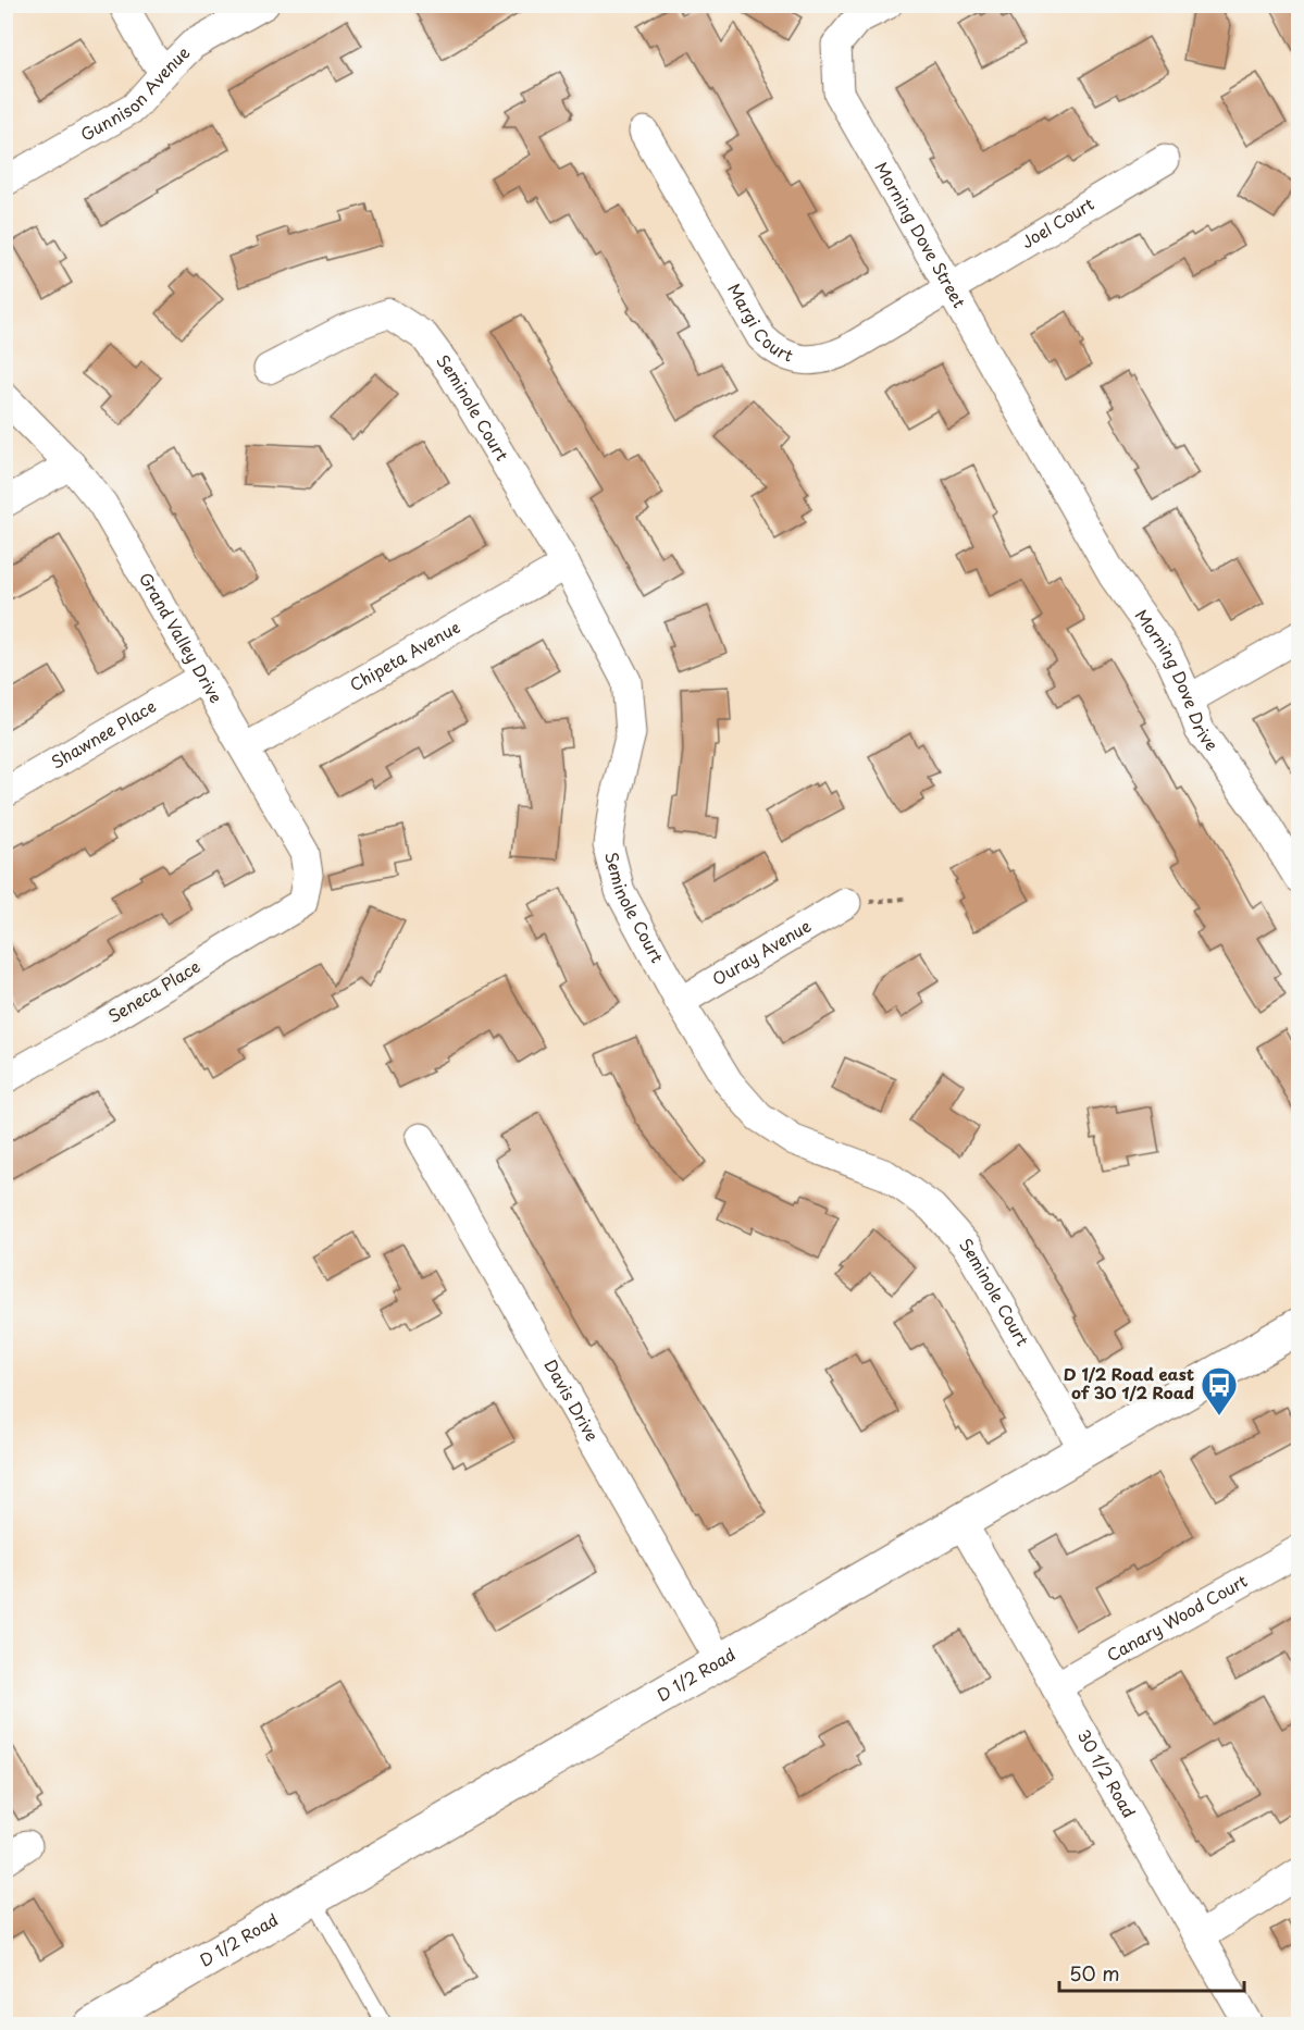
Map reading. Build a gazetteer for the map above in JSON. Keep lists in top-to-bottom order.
{
  "streets": {
    "main road": ["D 1/2 Road"],
    "street": [
      "Gunnison Avenue",
      "Joel Court",
      "Morning Dove Street",
      "Margi Court",
      "Seminole Court",
      "Grand Valley Drive",
      "Chipeta Avenue",
      "Morning Dove Drive",
      "Shawnee Place",
      "Ouray Avenue",
      "Seneca Place",
      "Davis Drive",
      "Canary Wood Court",
      "30 1/2 Road"
    ]
  },
  "crossings": [
    ["Joel Court", "Morning Dove Street"],
    ["Joel Court", "Margi Court"],
    ["Morning Dove Street", "Margi Court"],
    ["Morning Dove Street", "Morning Dove Drive"],
    ["Seminole Court", "Chipeta Avenue"],
    ["Seminole Court", "Ouray Avenue"],
    ["Seminole Court", "D 1/2 Road"],
    ["Grand Valley Drive", "Chipeta Avenue"],
    ["Grand Valley Drive", "Shawnee Place"],
    ["Grand Valley Drive", "Seneca Place"],
    ["Davis Drive", "D 1/2 Road"],
    ["Canary Wood Court", "30 1/2 Road"],
    ["D 1/2 Road", "30 1/2 Road"]
  ],
  "places": {
    "bus stop": ["D 1/2 Road east of 30 1/2 Road"]
  },
  "scale_bar": "50 m"
}
